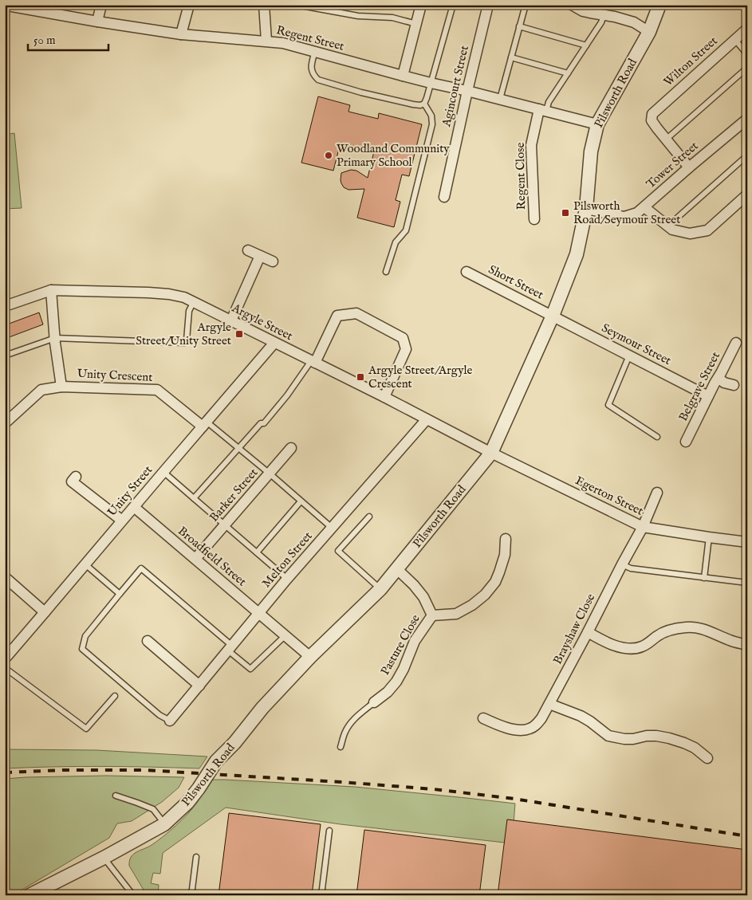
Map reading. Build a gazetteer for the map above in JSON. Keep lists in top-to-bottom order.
{
  "streets": {
    "street": [
      "Regent Street",
      "Wilton Street",
      "Agincourt Street",
      "Pilsworth Road",
      "Tower Street",
      "Regent Close",
      "Short Street",
      "Argyle Street",
      "Seymour Street",
      "Unity Crescent",
      "Belgrave Street",
      "Unity Street",
      "Barker Street",
      "Egerton Street",
      "Broadfield Street",
      "Melton Street",
      "Brayshaw Close",
      "Pasture Close"
    ]
  },
  "crossings": [
    ["Regent Street", "Agincourt Street"],
    ["Regent Street", "Pilsworth Road"],
    ["Regent Street", "Regent Close"],
    ["Pilsworth Road", "Tower Street"],
    ["Pilsworth Road", "Short Street"],
    ["Pilsworth Road", "Argyle Street"],
    ["Pilsworth Road", "Seymour Street"],
    ["Pilsworth Road", "Egerton Street"],
    ["Pilsworth Road", "Broadfield Street"],
    ["Short Street", "Seymour Street"],
    ["Argyle Street", "Unity Crescent"],
    ["Argyle Street", "Unity Street"],
    ["Argyle Street", "Egerton Street"],
    ["Argyle Street", "Melton Street"],
    ["Seymour Street", "Belgrave Street"],
    ["Unity Crescent", "Unity Street"],
    ["Unity Street", "Broadfield Street"],
    ["Barker Street", "Broadfield Street"],
    ["Egerton Street", "Brayshaw Close"],
    ["Broadfield Street", "Melton Street"]
  ],
  "places": {
    "other": ["Woodland Community Primary School"],
    "transit": ["Pilsworth Road/Seymour Street", "Argyle Street/Unity Street", "Argyle Street/Argyle Crescent"]
  },
  "scale_bar": "50 m"
}
